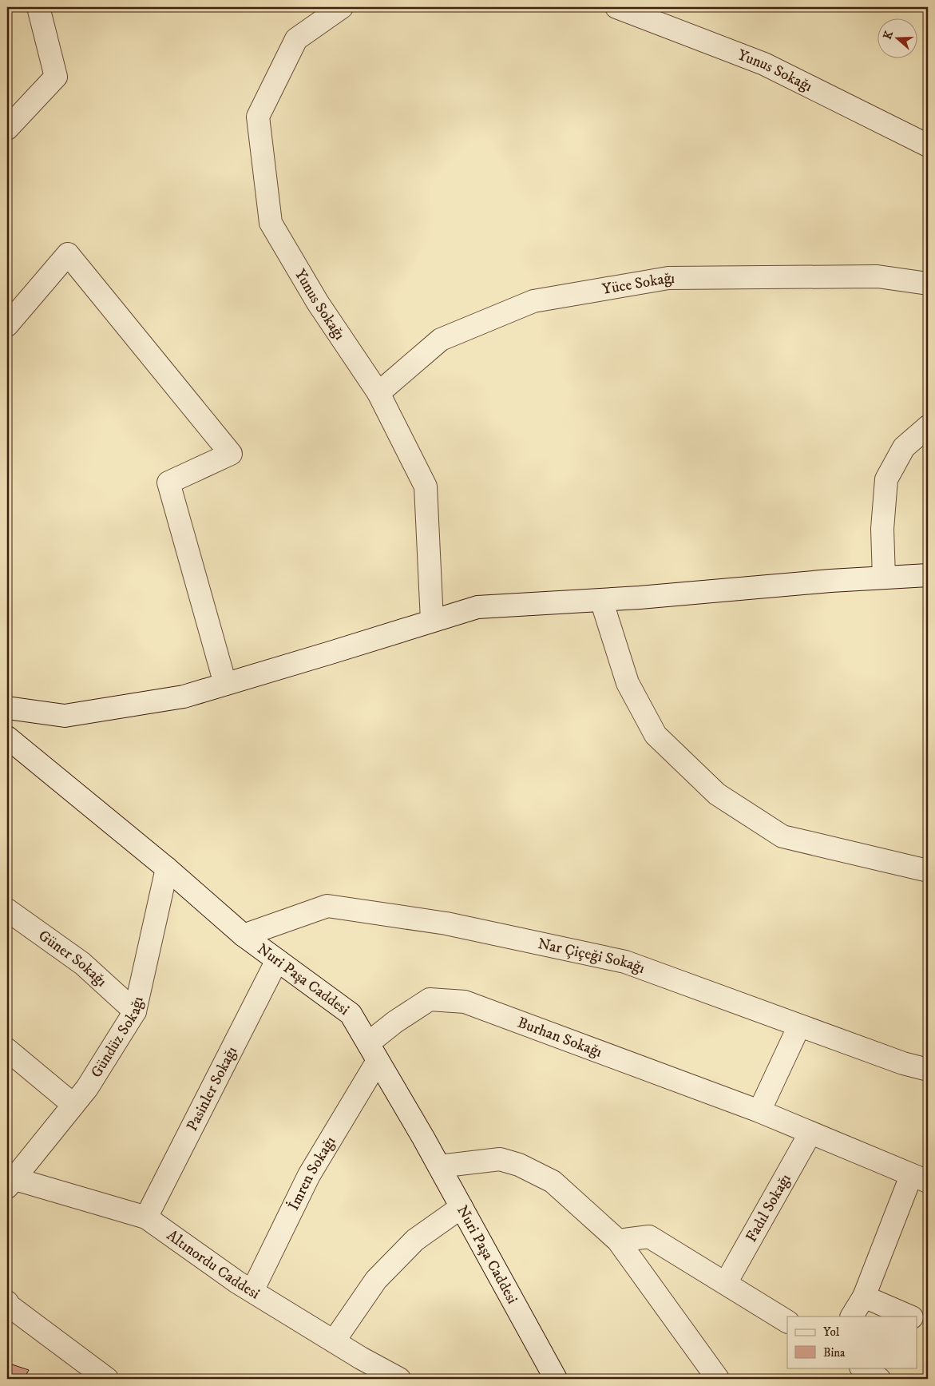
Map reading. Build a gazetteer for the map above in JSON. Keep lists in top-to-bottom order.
{
  "streets": {
    "street": [
      "Yunus Sokağı",
      "Yüce Sokağı",
      "Nar Çiçeği Sokağı",
      "Güner Sokağı",
      "Nuri Paşa Caddesi",
      "Gündüz Sokağı",
      "Burhan Sokağı",
      "Pasinler Sokağı",
      "İmren Sokağı",
      "Fadıl Sokağı",
      "Altınordu Caddesi"
    ]
  },
  "crossings": [
    ["Yunus Sokağı", "Yüce Sokağı"],
    ["Nar Çiçeği Sokağı", "Nuri Paşa Caddesi"],
    ["Güner Sokağı", "Gündüz Sokağı"],
    ["Nuri Paşa Caddesi", "Gündüz Sokağı"],
    ["Nuri Paşa Caddesi", "Burhan Sokağı"],
    ["Nuri Paşa Caddesi", "Pasinler Sokağı"],
    ["Nuri Paşa Caddesi", "İmren Sokağı"],
    ["Gündüz Sokağı", "Altınordu Caddesi"],
    ["Burhan Sokağı", "İmren Sokağı"],
    ["Burhan Sokağı", "Fadıl Sokağı"],
    ["Pasinler Sokağı", "Altınordu Caddesi"],
    ["İmren Sokağı", "Altınordu Caddesi"]
  ],
  "legend": ["Yol", "Bina"],
  "north": "left"
}
